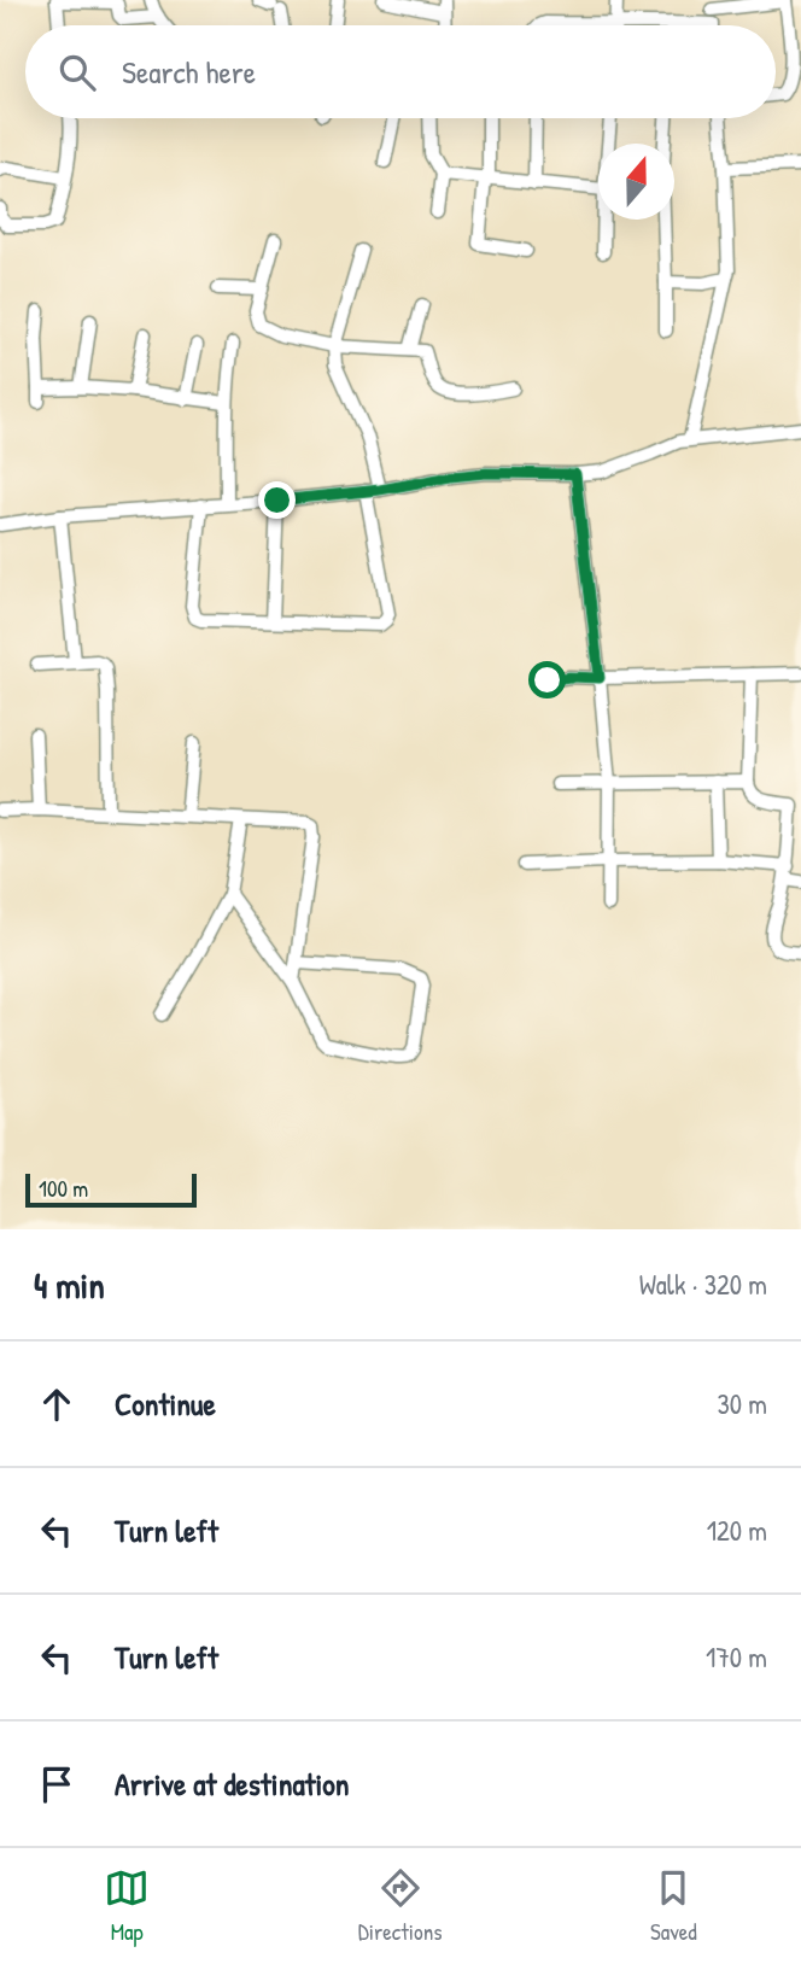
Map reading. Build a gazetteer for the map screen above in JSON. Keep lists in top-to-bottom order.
{
  "scale_bar": "100 m",
  "north": "top",
  "page": {
    "search": "Search here",
    "scale": "100 m",
    "heading": ["4 min", "Walk · 320 m"],
    "list": [
      ["Continue", "30 m"],
      ["Turn left", "120 m"],
      ["Turn left", "170 m"],
      "Arrive at destination"
    ],
    "nav": ["Map", "Directions", "Saved"]
  }
}
